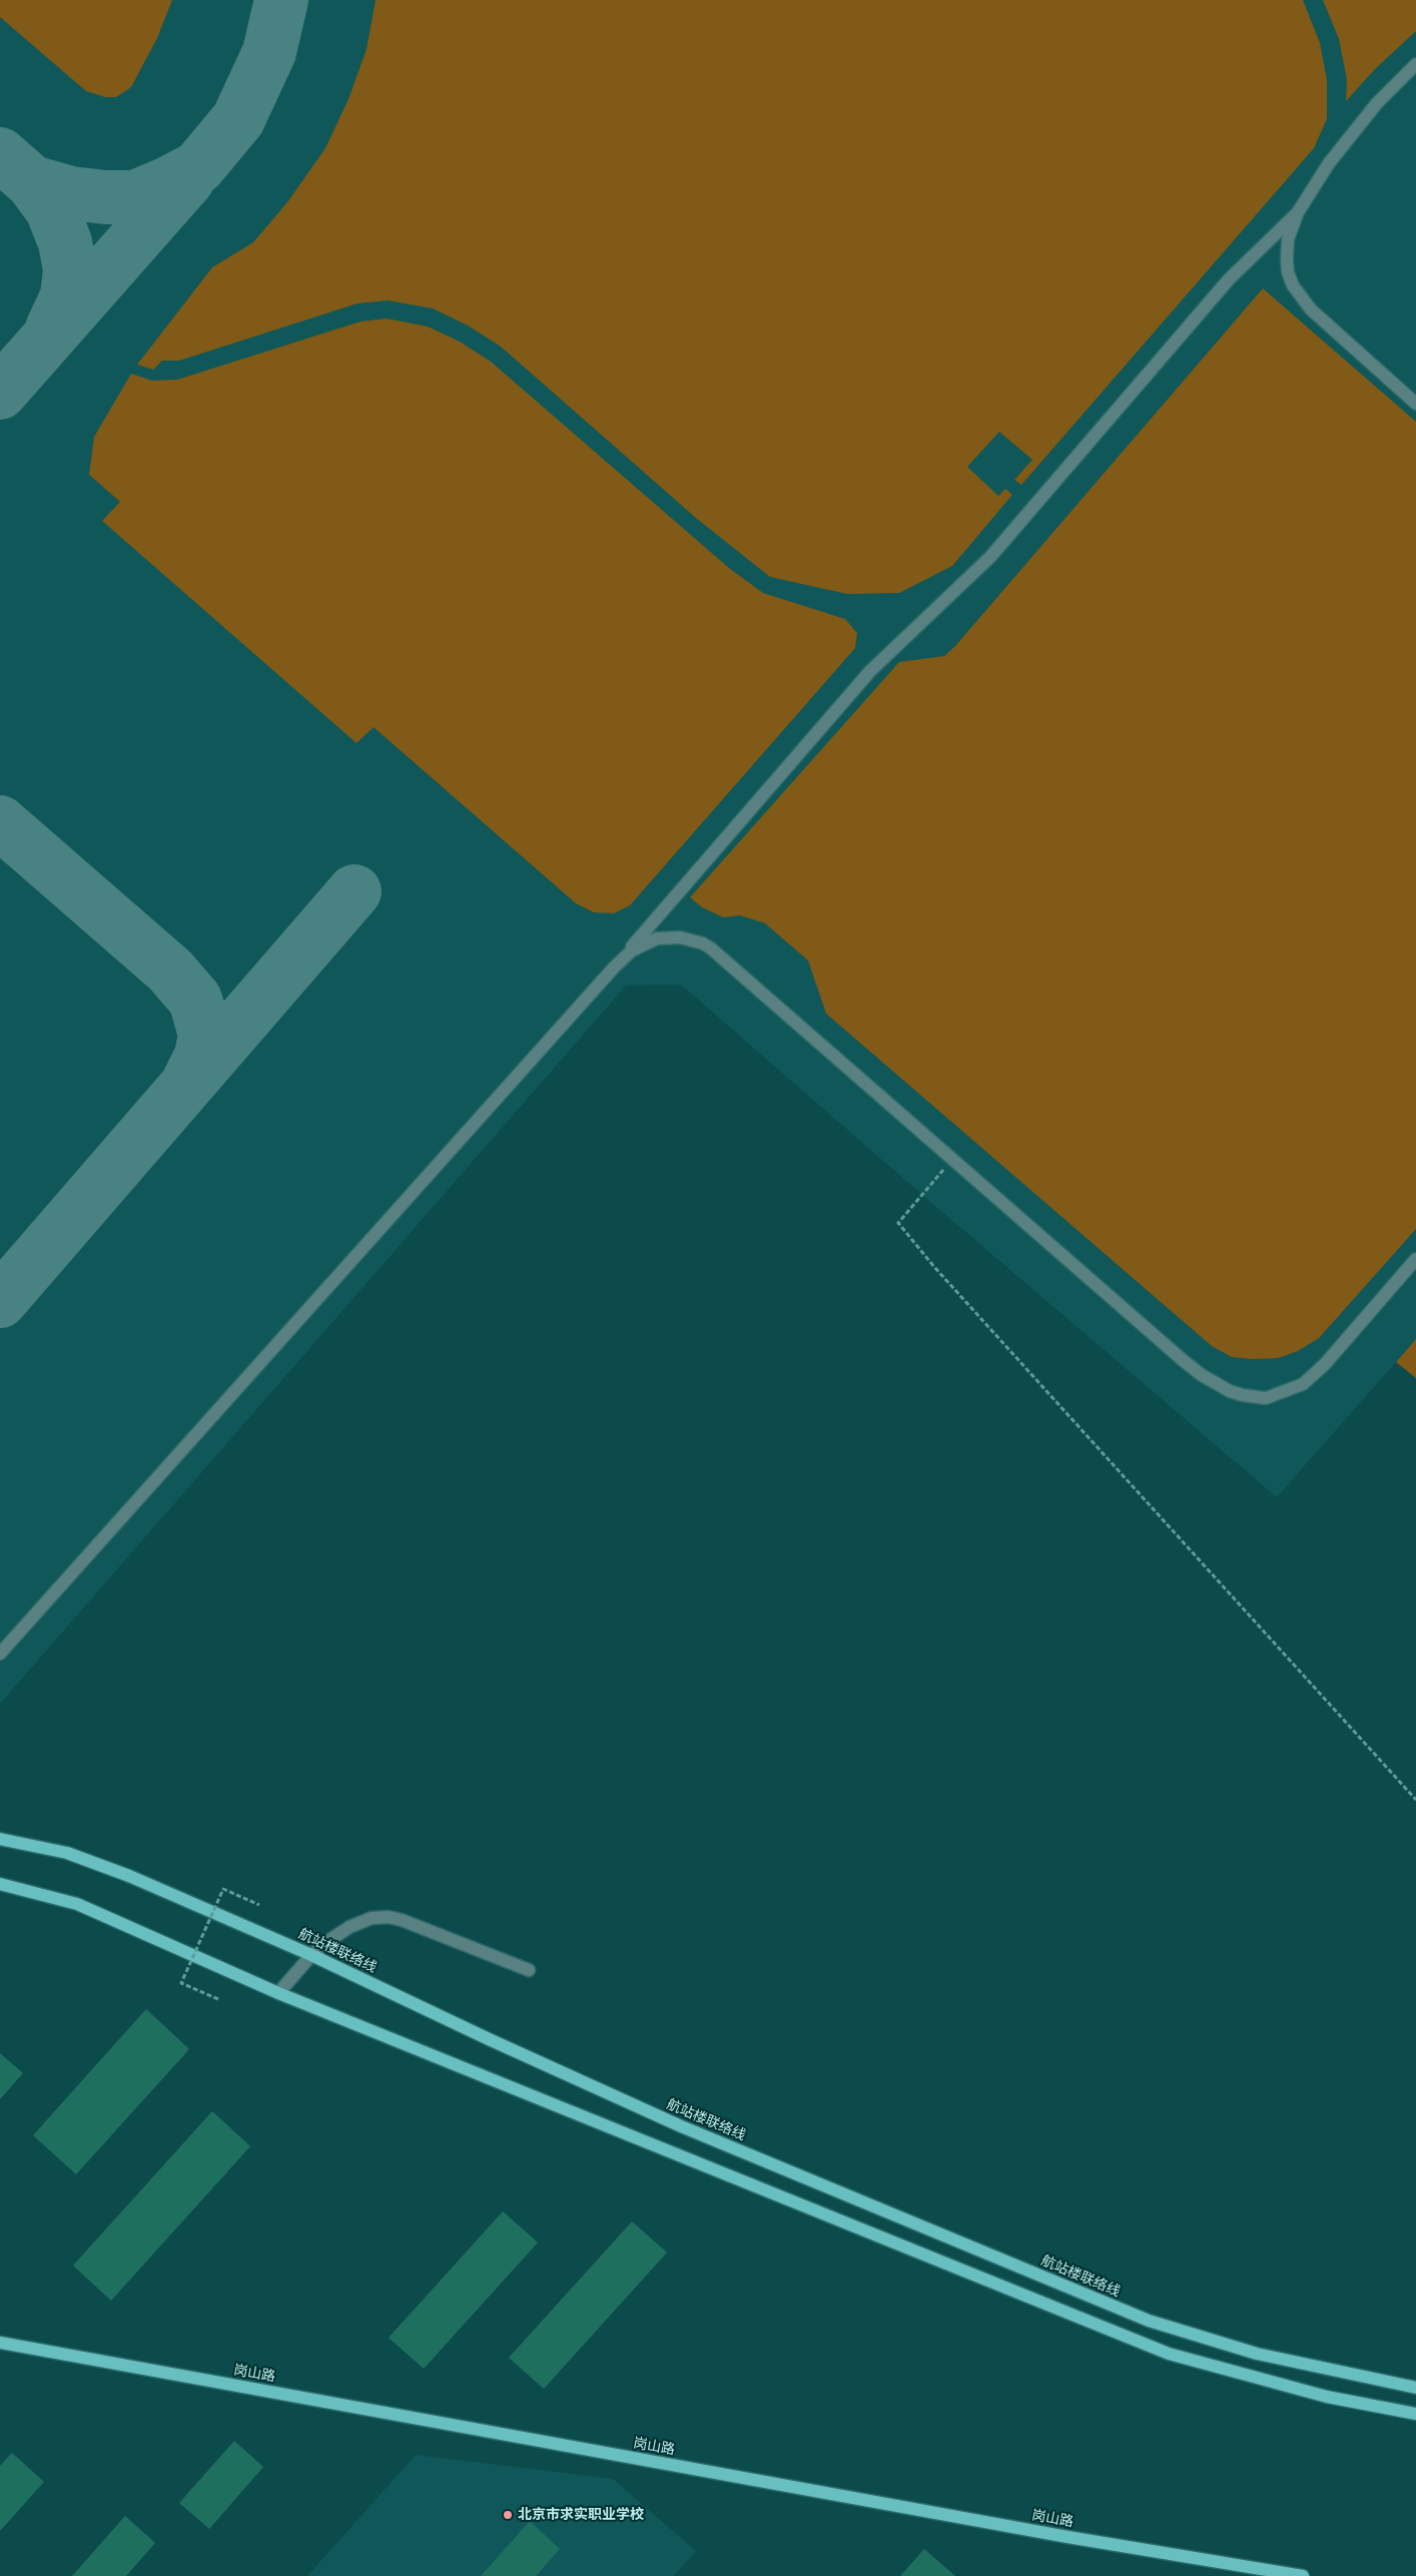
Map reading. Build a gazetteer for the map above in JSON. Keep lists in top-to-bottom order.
{
  "streets": {
    "main road": ["航站楼联络线", "岗山路"]
  },
  "places": ["北京市求实职业学校"]
}
